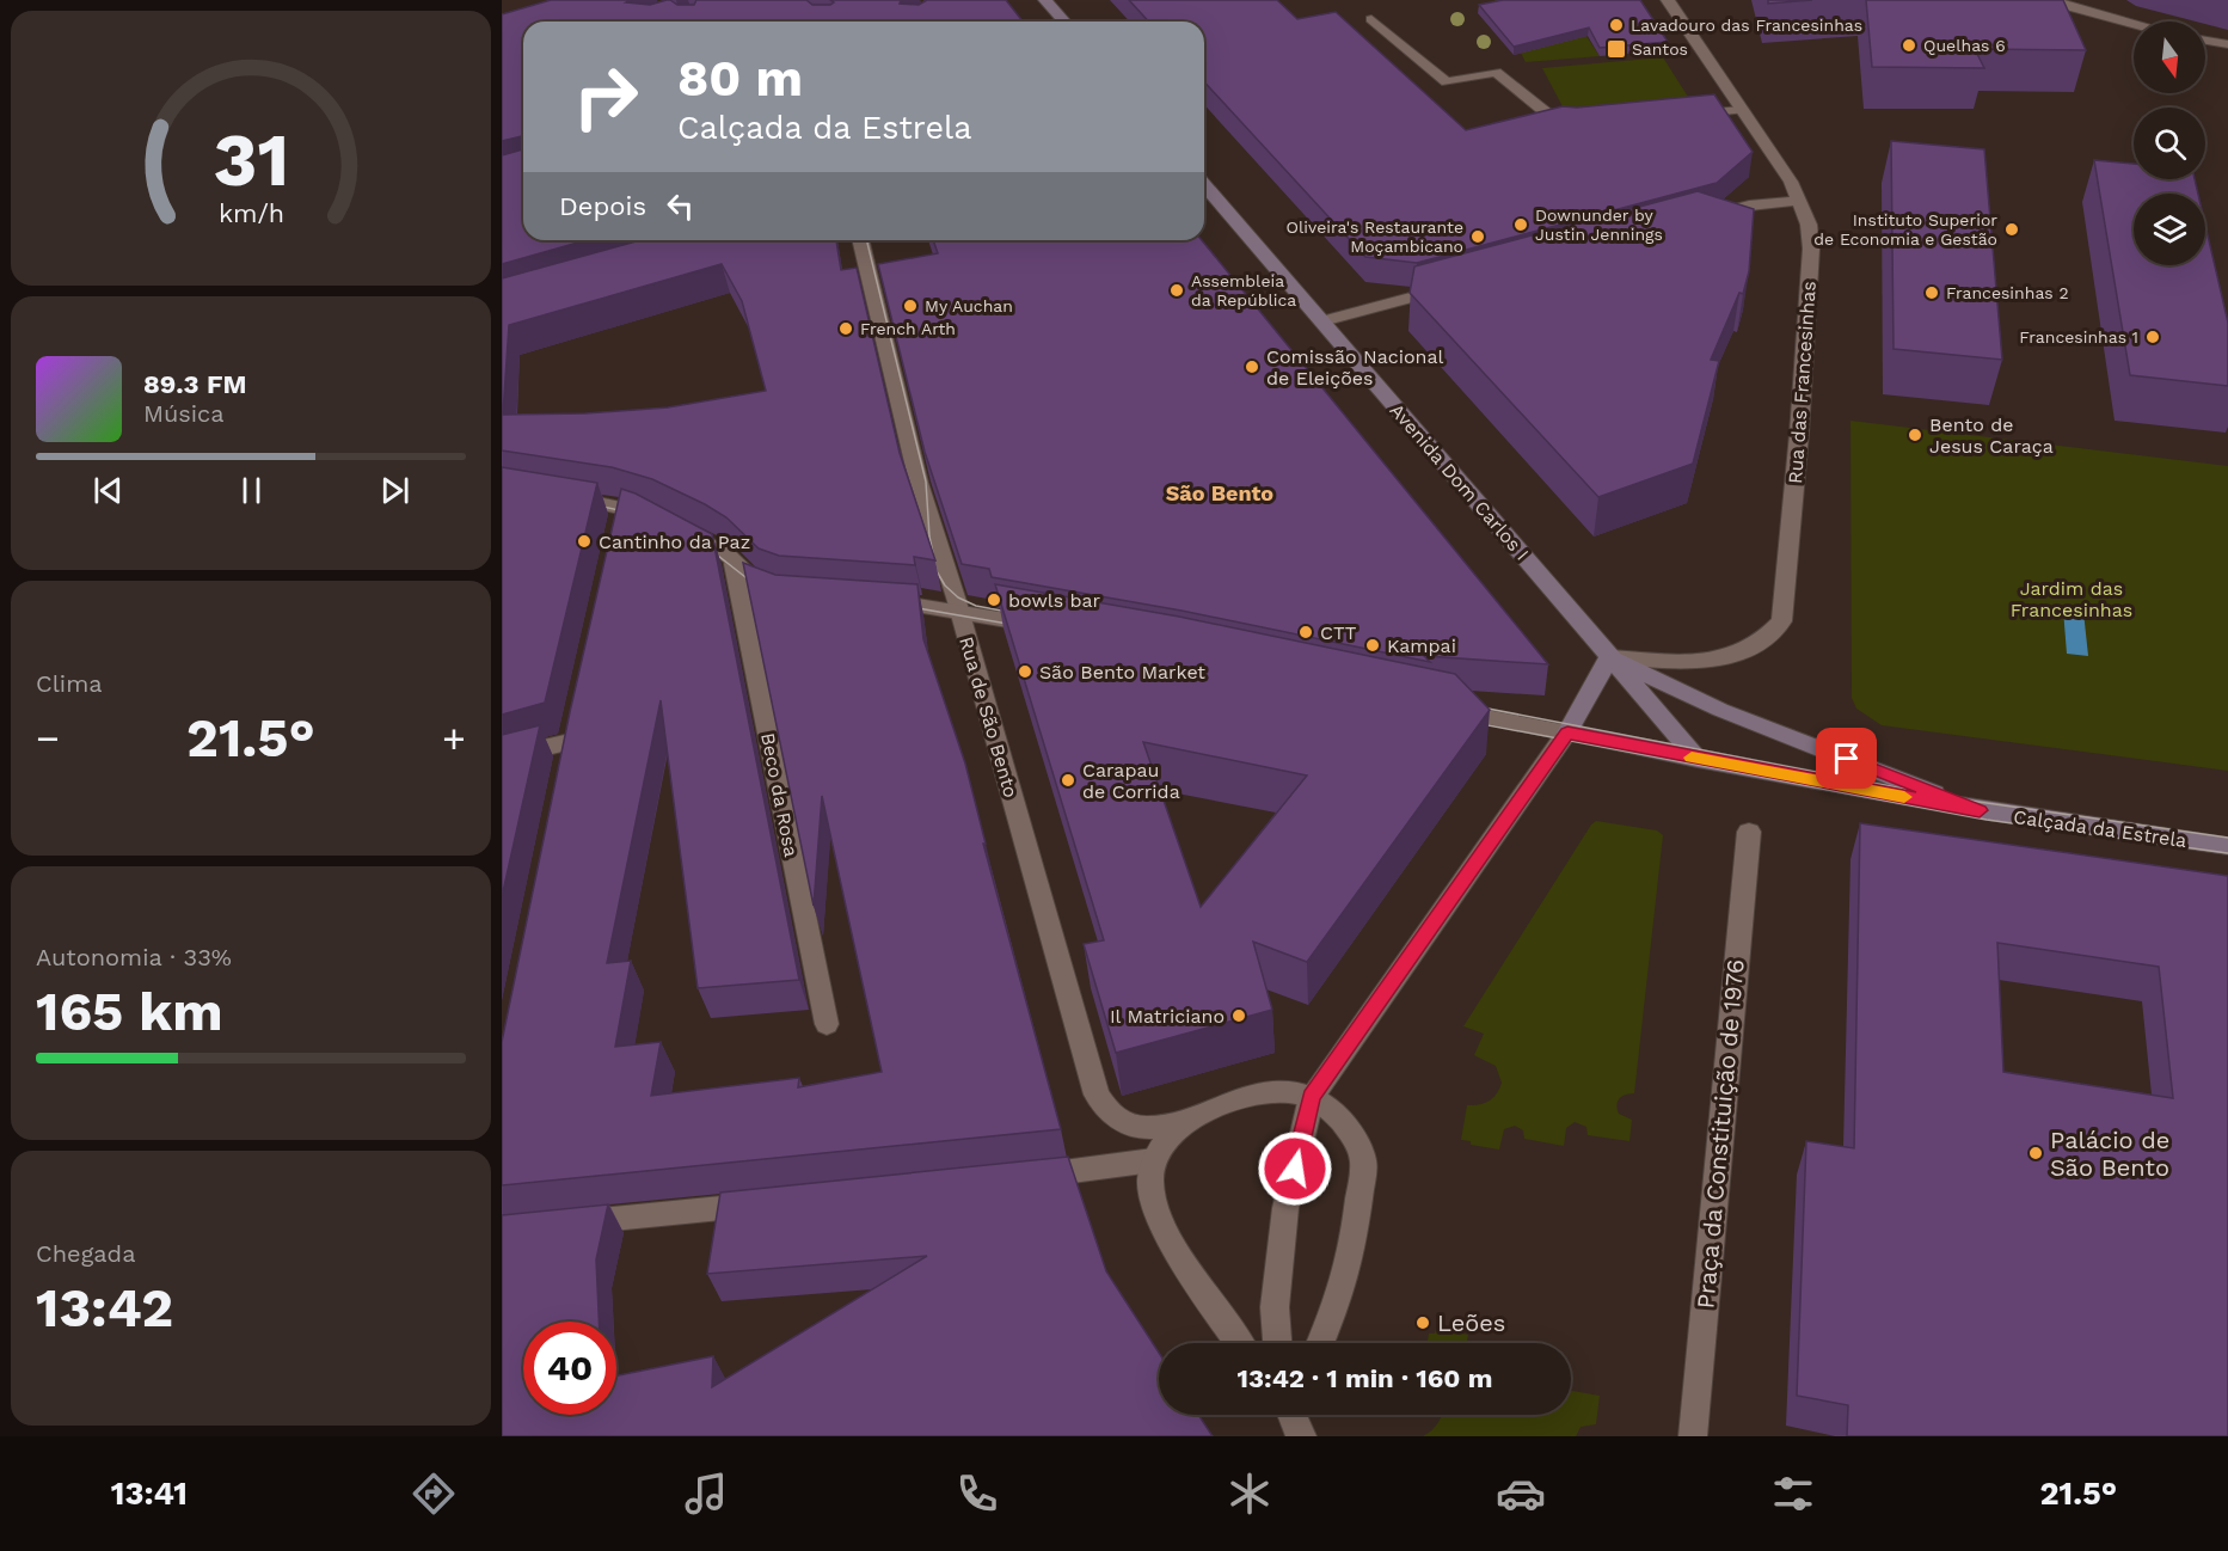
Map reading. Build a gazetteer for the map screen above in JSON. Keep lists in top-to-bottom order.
{
  "streets": {
    "main road": ["Avenida Dom Carlos I", "Calçada da Estrela"],
    "street": [
      "Rua das Francesinhas",
      "Rua de São Bento",
      "Beco da Rosa",
      "Praça da Constituição de 1976"
    ]
  },
  "crossings": [
    ["Rua das Francesinhas", "Avenida Dom Carlos I"],
    ["Avenida Dom Carlos I", "Calçada da Estrela"]
  ],
  "districts": ["São Bento"],
  "parks": ["Jardim das Francesinhas"],
  "places": {
    "other": [
      "Lavadouro das Francesinhas",
      "Quelhas 6",
      "Downunder by Justin Jennings",
      "Instituto Superior de Economia e Gestão",
      "Oliveira's Restaurante Moçambicano",
      "Assembleia da República",
      "Francesinhas 2",
      "My Auchan",
      "French Arth",
      "Francesinhas 1",
      "Comissão Nacional de Eleições",
      "Bento de Jesus Caraça",
      "Cantinho da Paz",
      "bowls bar",
      "CTT",
      "Kampai",
      "São Bento Market",
      "Carapau de Corrida",
      "Il Matriciano",
      "Palácio de São Bento",
      "Leões"
    ],
    "transit": ["Santos"]
  },
  "north": "bottom",
  "page": {
    "turn": ["80 m", "Calçada da Estrela"],
    "then": "Depois",
    "song": ["89.3 FM", "Música"],
    "tile": [
      "Clima",
      ["Autonomia · 33%", "165 km"],
      ["Chegada", "13:42"]
    ],
    "heat": ["−", "21.5°", "+"],
    "limit": "40",
    "trip": "13:42 · 1 min · 160 m",
    "tabs": ["13:41", "21.5°"],
    "gauge": ["31", "km/h"]
  }
}
